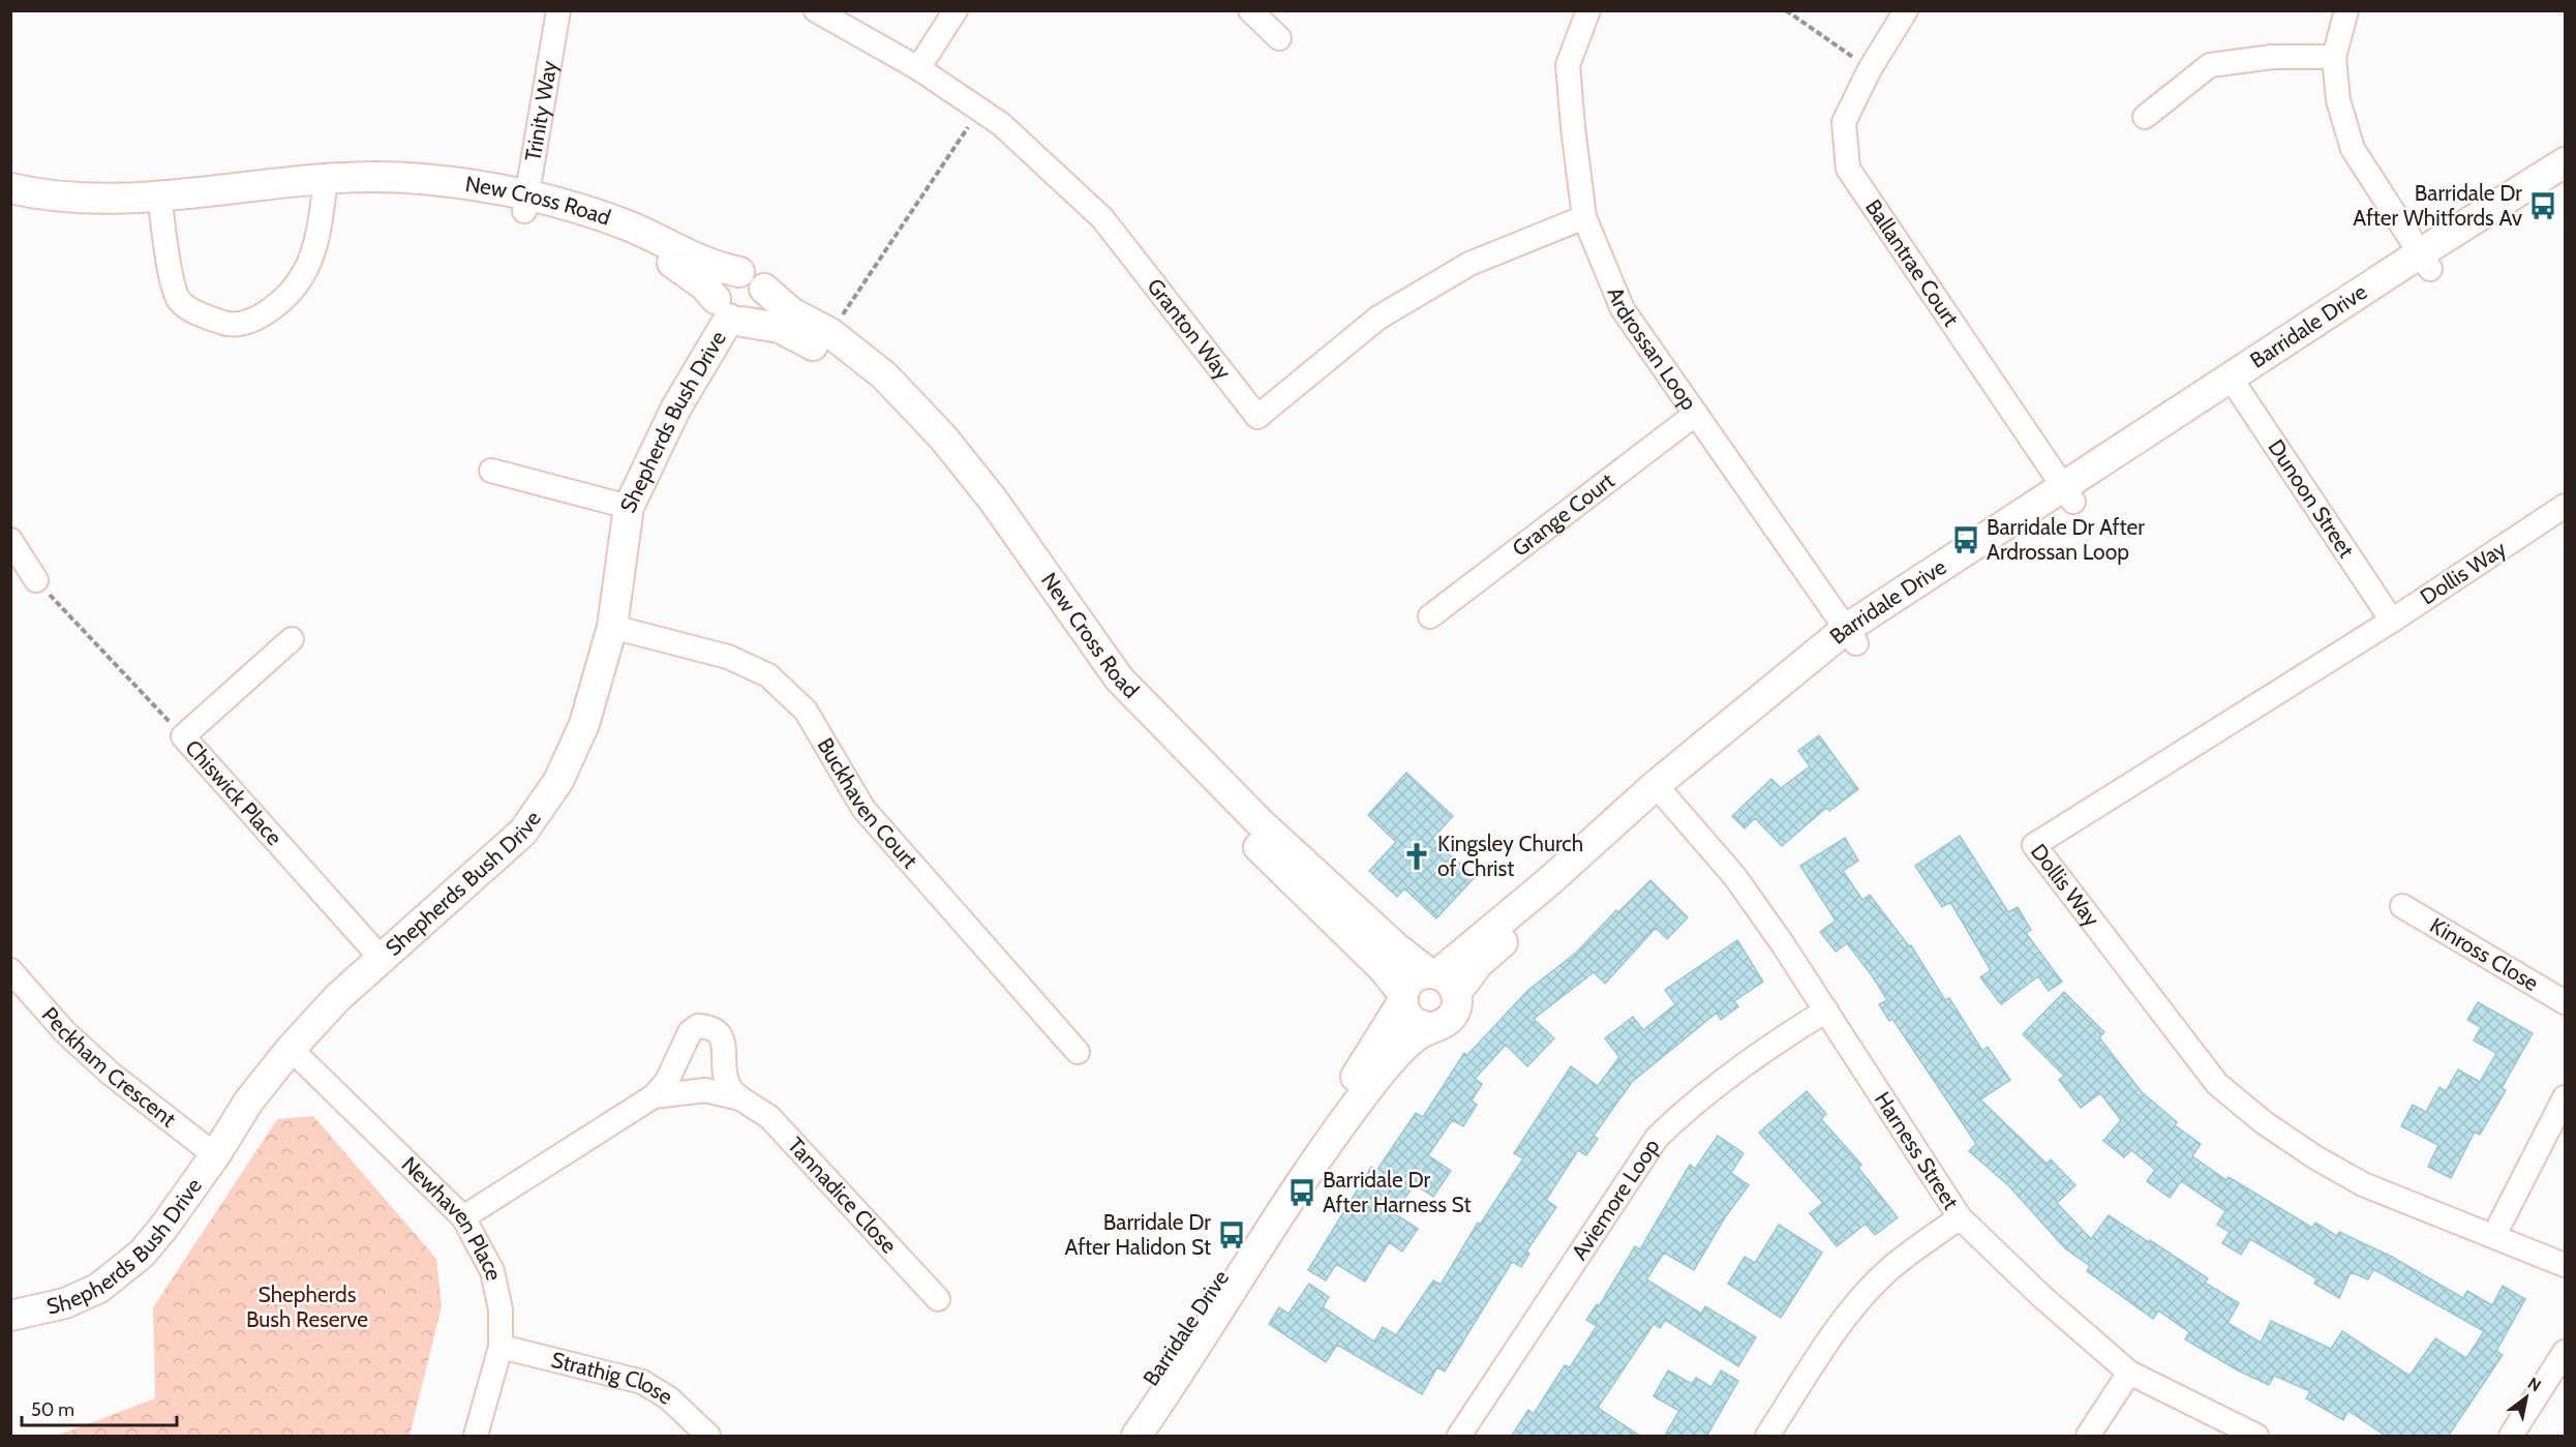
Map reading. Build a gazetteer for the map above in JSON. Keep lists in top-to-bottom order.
{
  "streets": {
    "street": [
      "Trinity Way",
      "New Cross Road",
      "Ballantrae Court",
      "Barridale Drive",
      "Granton Way",
      "Ardrossan Loop",
      "Shepherds Bush Drive",
      "Dunoon Street",
      "Grange Court",
      "Dollis Way",
      "Chiswick Place",
      "Buckhaven Court",
      "Kinross Close",
      "Peckham Crescent",
      "Harness Street",
      "Tannadice Close",
      "Aviemore Loop",
      "Newhaven Place",
      "Strathig Close"
    ]
  },
  "crossings": [
    ["Trinity Way", "New Cross Road"],
    ["New Cross Road", "Barridale Drive"],
    ["New Cross Road", "Shepherds Bush Drive"],
    ["Ballantrae Court", "Barridale Drive"],
    ["Barridale Drive", "Ardrossan Loop"],
    ["Barridale Drive", "Dunoon Street"],
    ["Barridale Drive", "Harness Street"],
    ["Granton Way", "Ardrossan Loop"],
    ["Ardrossan Loop", "Grange Court"],
    ["Shepherds Bush Drive", "Chiswick Place"],
    ["Shepherds Bush Drive", "Buckhaven Court"],
    ["Shepherds Bush Drive", "Peckham Crescent"],
    ["Shepherds Bush Drive", "Newhaven Place"],
    ["Dunoon Street", "Dollis Way"],
    ["Harness Street", "Aviemore Loop"],
    ["Tannadice Close", "Newhaven Place"],
    ["Newhaven Place", "Strathig Close"]
  ],
  "parks": ["Shepherds Bush Reserve"],
  "places": {
    "bus stop": [
      "Barridale Dr After Whitfords Av",
      "Barridale Dr After Ardrossan Loop",
      "Barridale Dr After Harness St",
      "Barridale Dr After Halidon St"
    ],
    "church": ["Kingsley Church of Christ"]
  },
  "scale_bar": "50 m",
  "north": "top right"
}
